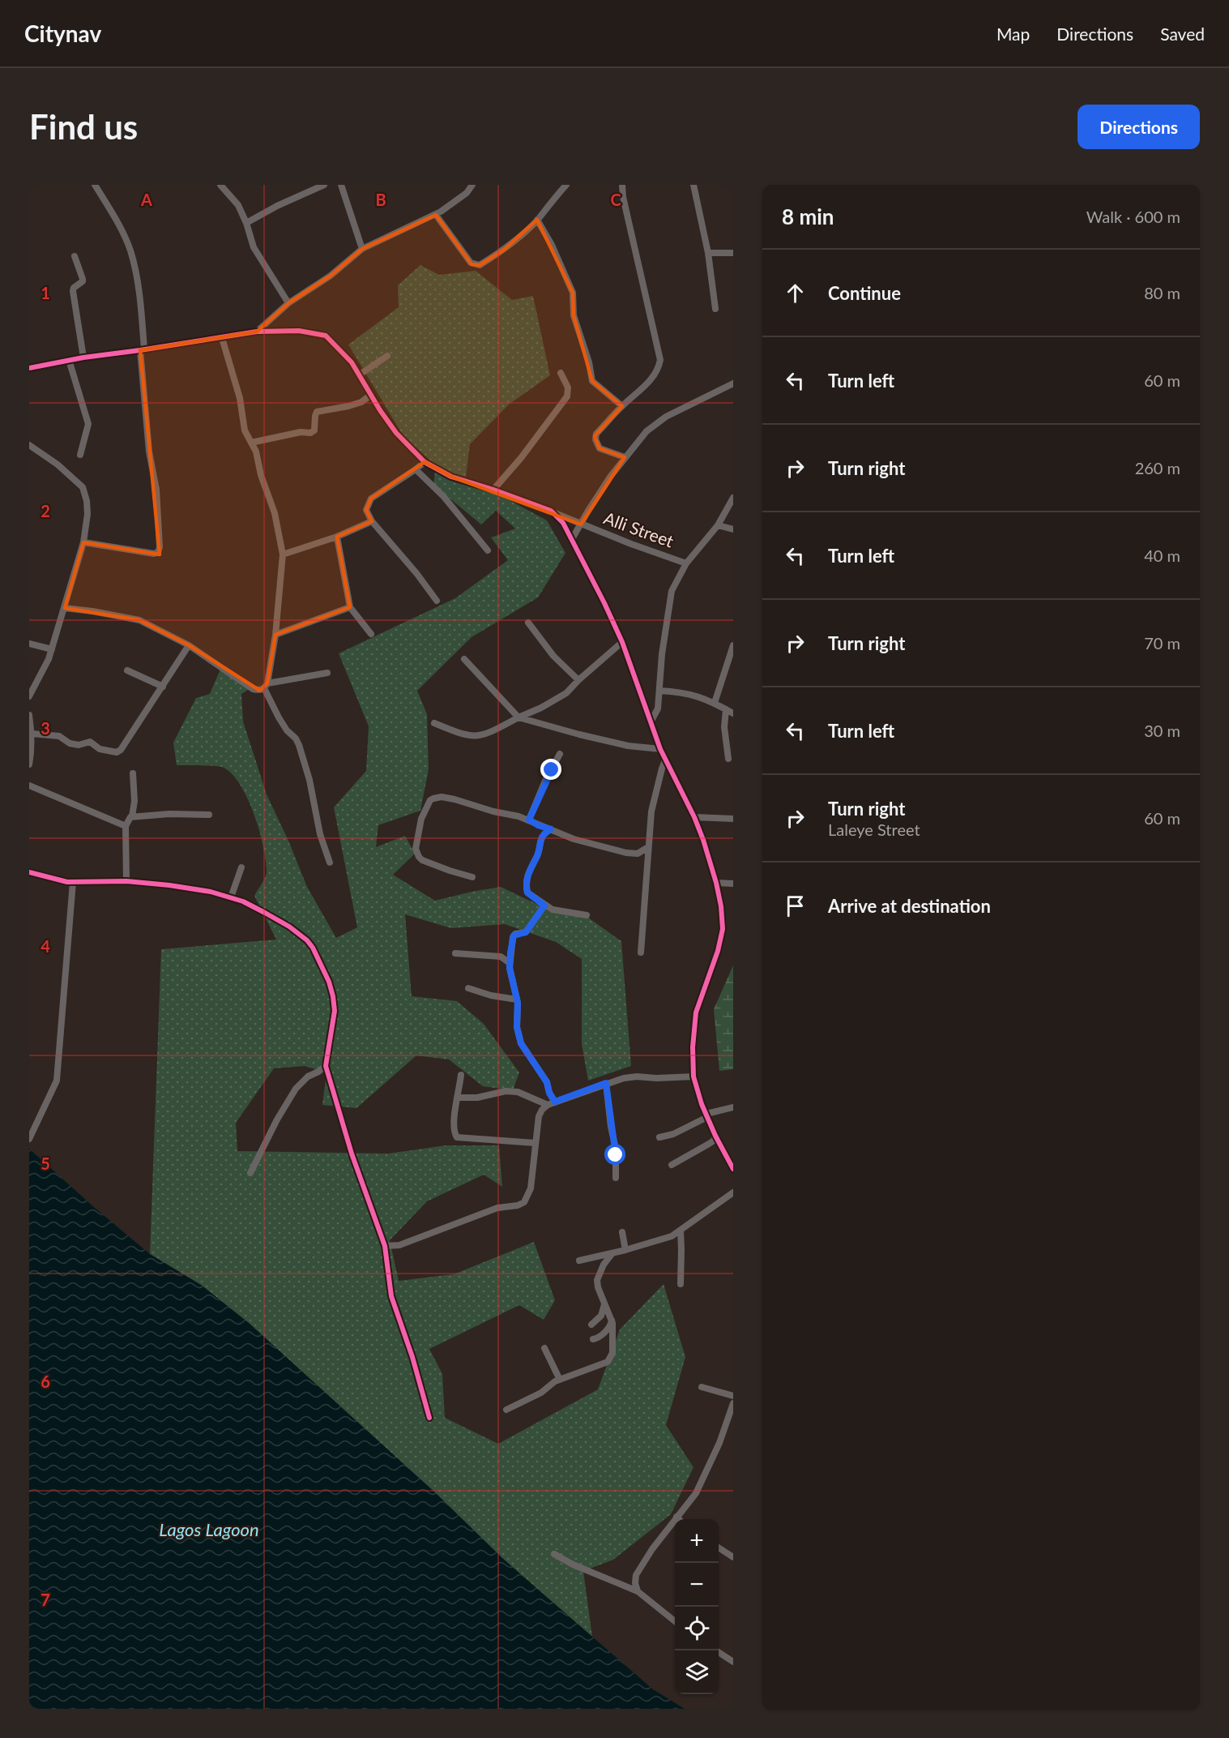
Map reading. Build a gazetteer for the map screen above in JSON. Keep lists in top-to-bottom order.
{
  "streets": {
    "street": ["Alli Street"]
  },
  "water": ["Lagos Lagoon"],
  "page": {
    "header": "Citynav",
    "nav": ["Map", "Directions", "Saved"],
    "buttons": "Directions",
    "title": "Find us",
    "heading": ["8 min", "Walk · 600 m"],
    "list": [
      ["Continue", "80 m"],
      ["Turn left", "60 m"],
      ["Turn right", "260 m"],
      ["Turn left", "40 m"],
      ["Turn right", "70 m"],
      ["Turn left", "30 m"],
      ["Turn right", "Laleye Street", "60 m"],
      "Arrive at destination"
    ],
    "map_buttons": ["+", "−"]
  },
  "grid": {
    "columns": ["A", "B", "C"],
    "rows": [
      "1",
      "2",
      "3",
      "4",
      "5",
      "6",
      "7"
    ]
  }
}
